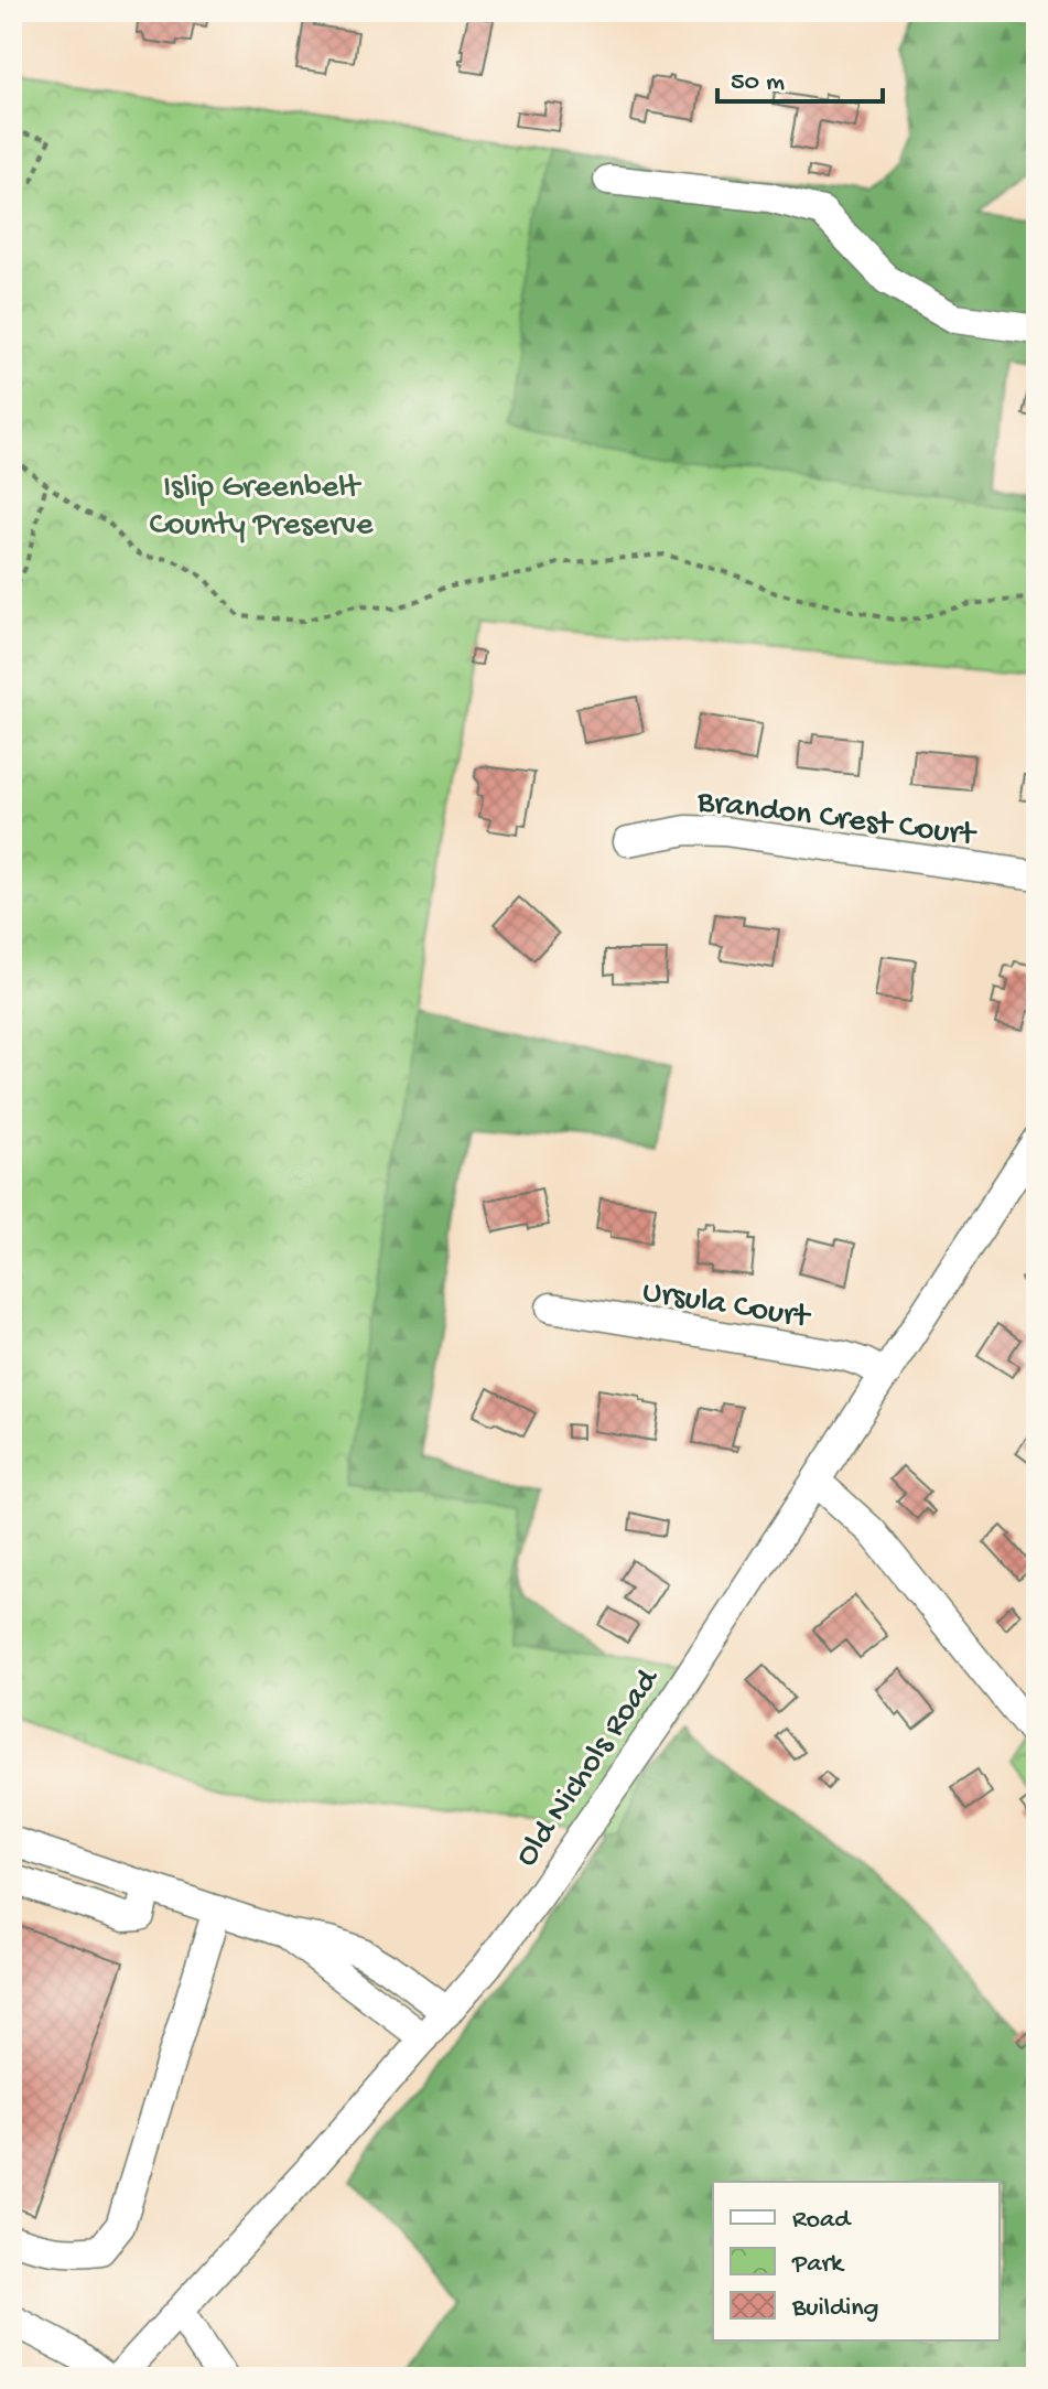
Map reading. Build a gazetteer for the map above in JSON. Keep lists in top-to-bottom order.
{
  "streets": {
    "street": ["Brandon Crest Court", "Ursula Court", "Old Nichols Road"]
  },
  "crossings": [
    ["Ursula Court", "Old Nichols Road"]
  ],
  "parks": ["Islip Greenbelt County Preserve"],
  "legend": ["Road", "Park", "Building"],
  "scale_bar": "50 m"
}
